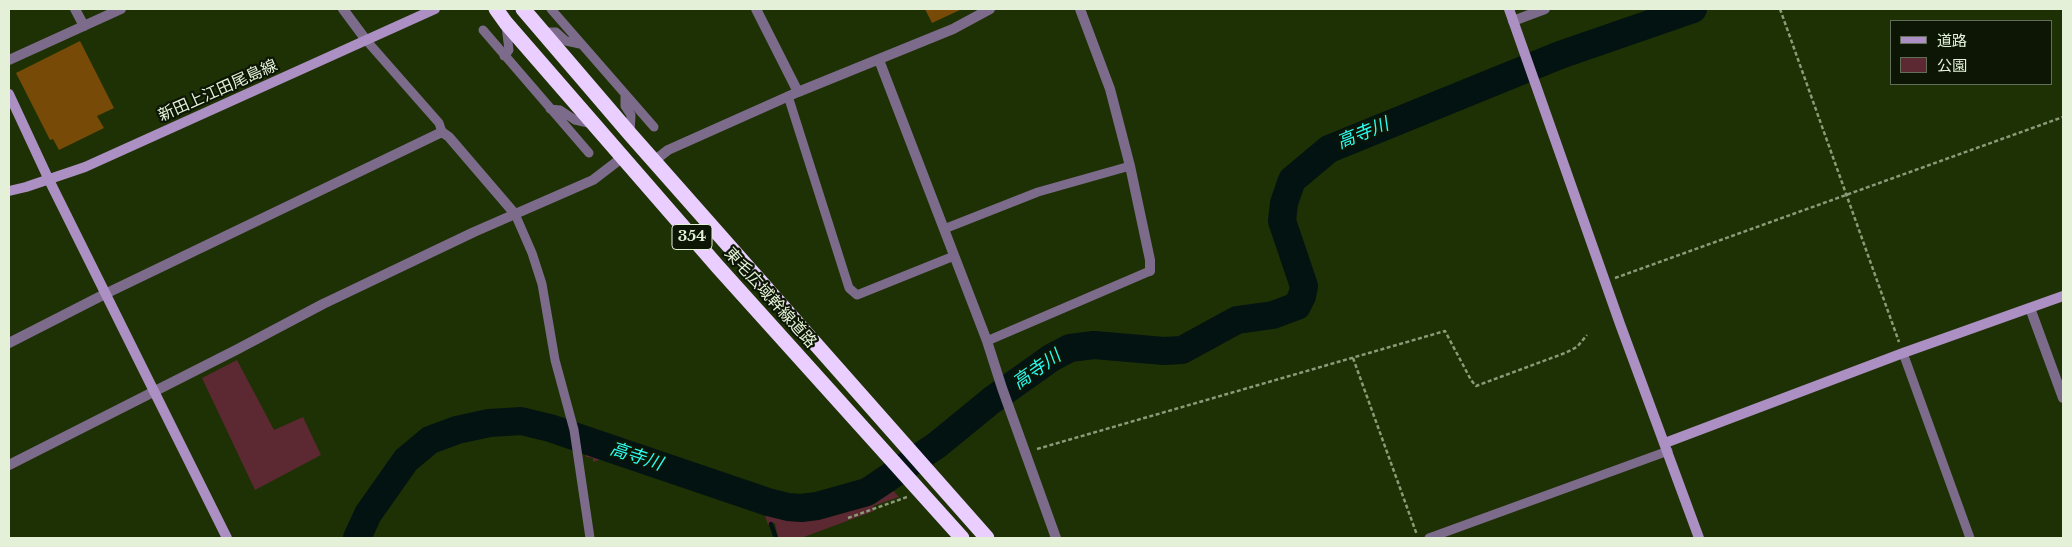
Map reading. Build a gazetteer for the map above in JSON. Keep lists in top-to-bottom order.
{
  "streets": {
    "highway": ["354", "東毛広域幹線道路"],
    "street": ["新田上江田尾島線"]
  },
  "water": ["高寺川"],
  "legend": ["道路", "公園"]
}
